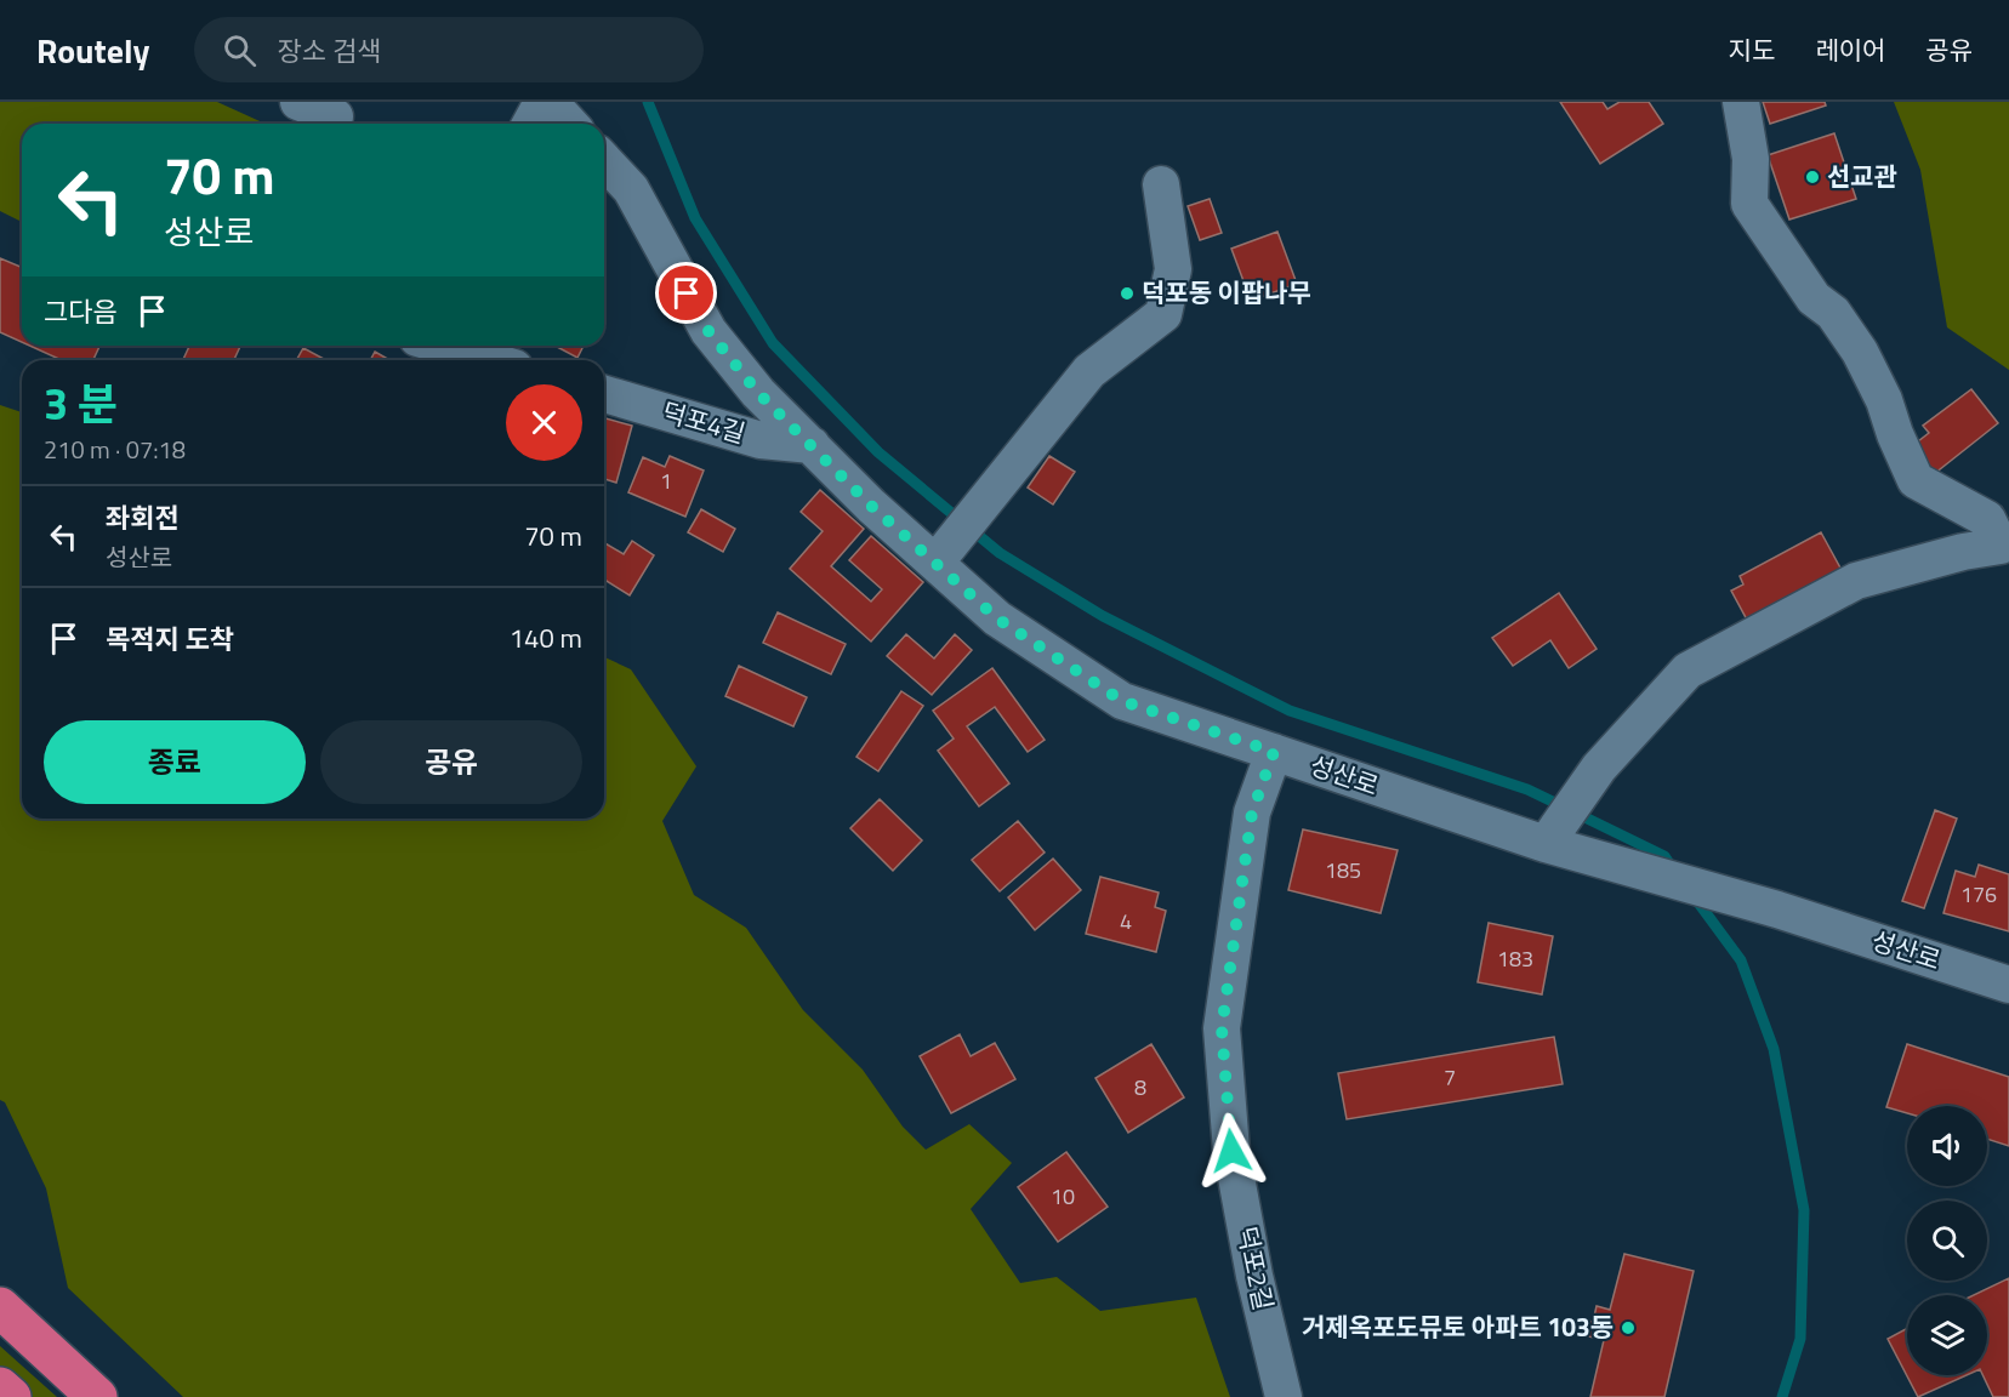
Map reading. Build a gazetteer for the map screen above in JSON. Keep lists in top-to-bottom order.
{
  "streets": {
    "street": ["덕포4길", "성산로", "덕포2길"]
  },
  "crossings": [
    ["덕포4길", "성산로"],
    ["성산로", "덕포2길"]
  ],
  "places": ["선교관", "덕포동 이팝나무", "거제옥포도뮤토 아파트 103동"],
  "house_numbers": [
    "1",
    "185",
    "176",
    "4",
    "183",
    "7",
    "8",
    "10"
  ],
  "page": {
    "header": "Routely",
    "search": "장소 검색",
    "nav": ["지도", "레이어", "공유"],
    "turn": ["70 m", "성산로"],
    "then": "그다음",
    "heading": ["3 분", "210 m · 07:18"],
    "list": [
      {
        "name": "좌회전",
        "note": "성산로",
        "value": "70 m"
      },
      {
        "name": "목적지 도착",
        "value": "140 m"
      }
    ],
    "buttons": ["종료", "공유"]
  }
}
